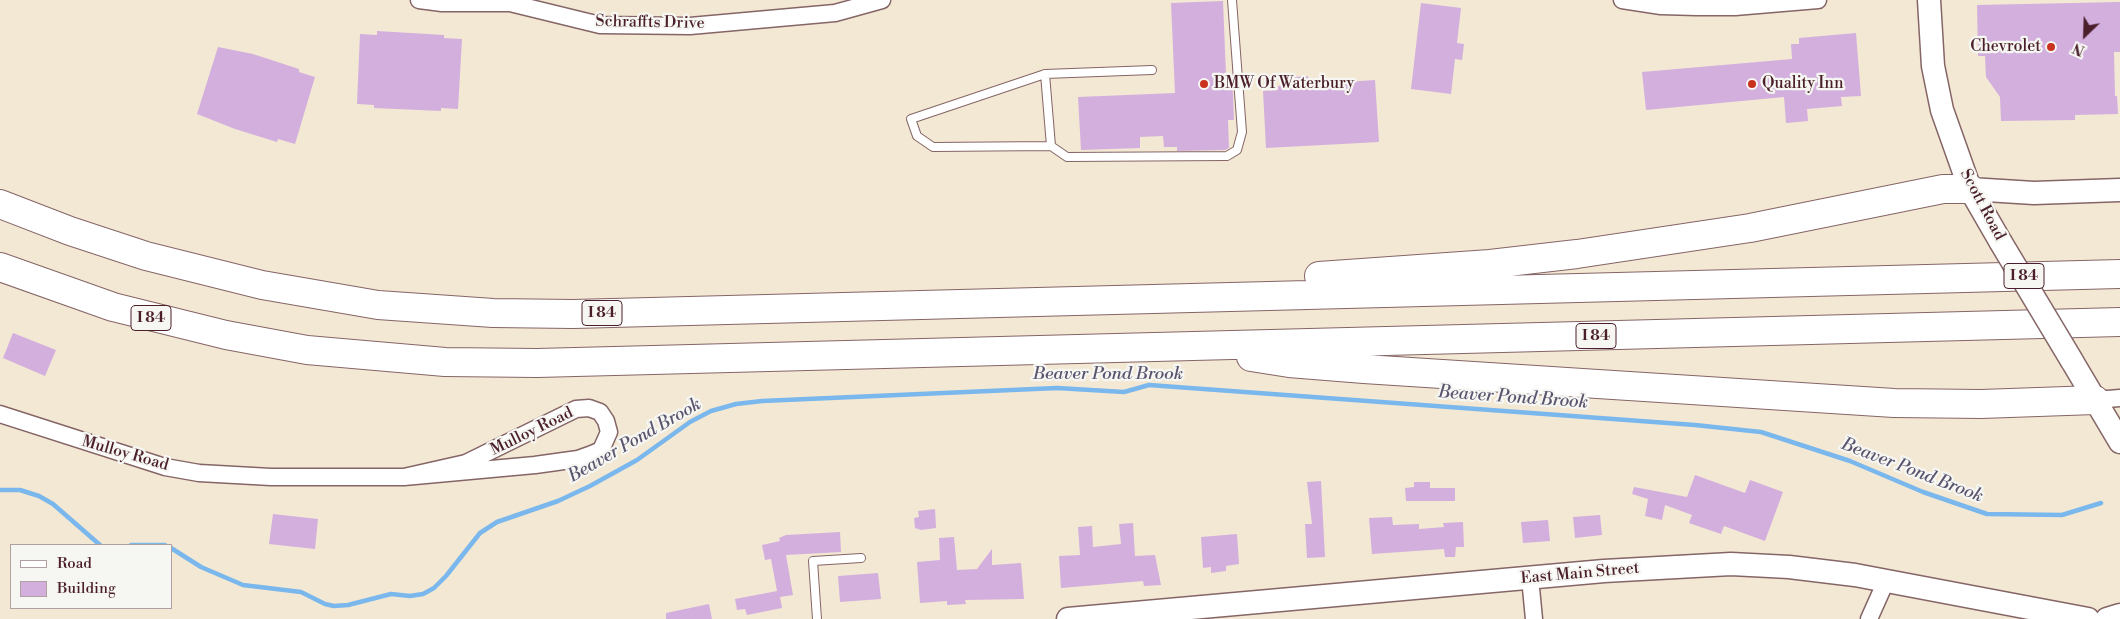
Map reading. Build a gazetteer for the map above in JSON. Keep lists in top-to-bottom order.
{
  "streets": {
    "highway": ["I 84"],
    "main road": ["Scott Road", "East Main Street"],
    "street": ["Schraffts Drive", "Mulloy Road"]
  },
  "water": ["Beaver Pond Brook"],
  "places": ["Chevrolet", "BMW Of Waterbury", "Quality Inn"],
  "legend": ["Road", "Building"],
  "north": "bottom left"
}
